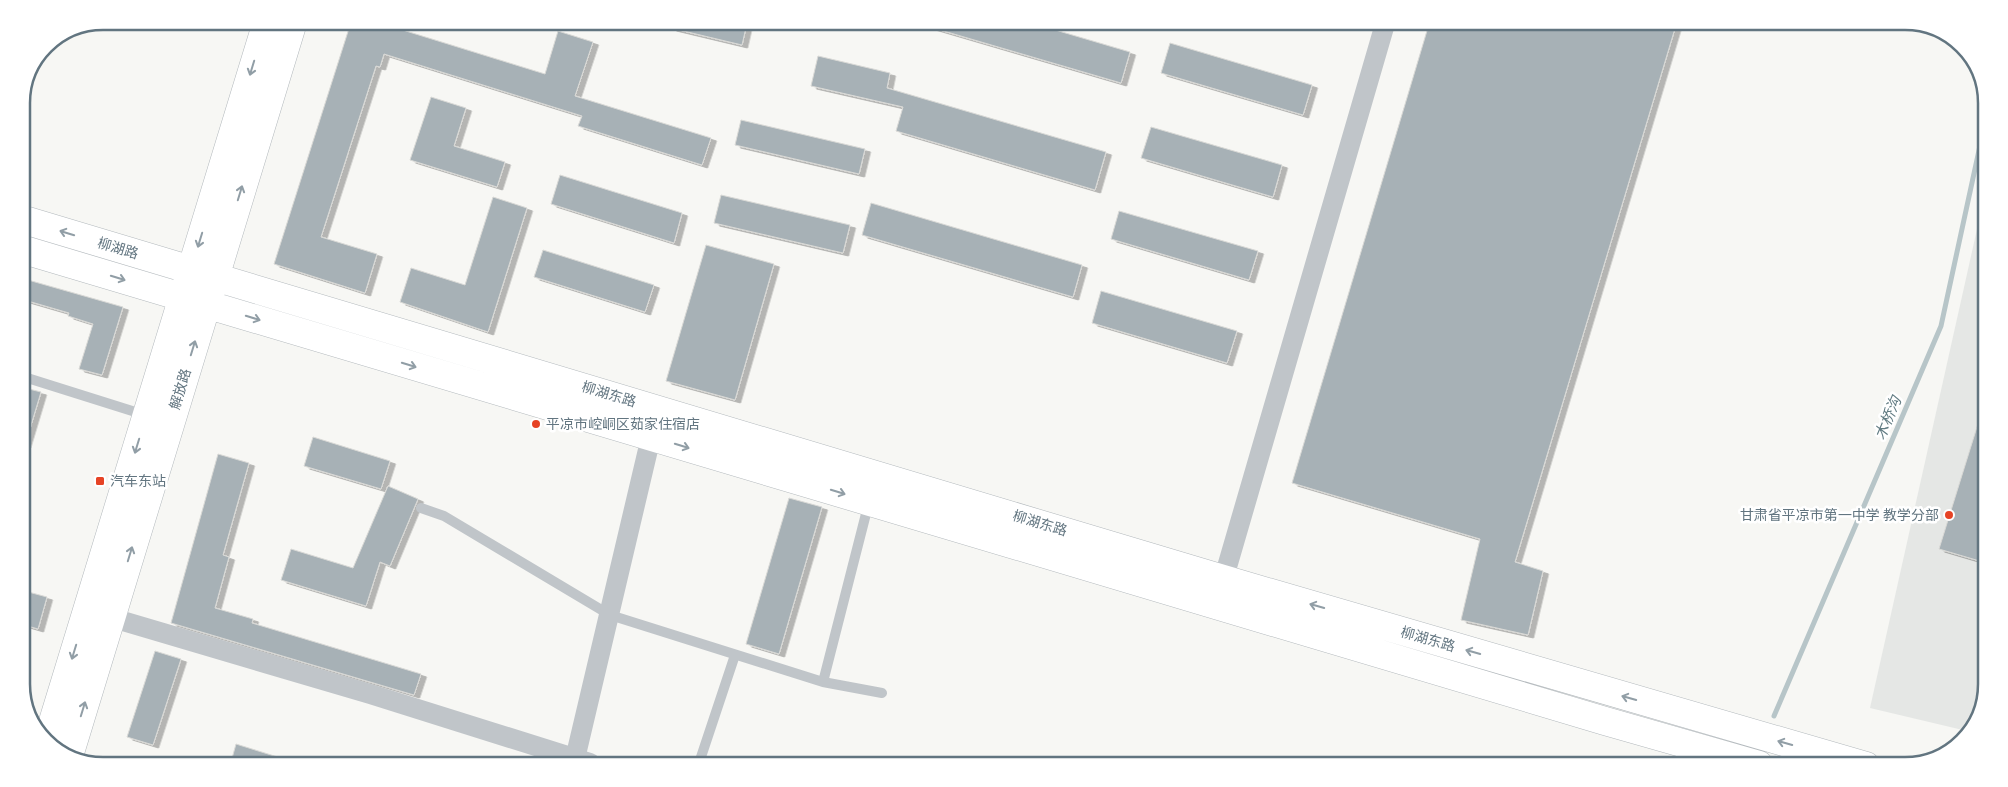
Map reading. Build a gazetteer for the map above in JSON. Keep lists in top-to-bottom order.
{
  "streets": {
    "main road": ["柳湖路", "解放路", "柳湖东路"]
  },
  "crossings": [
    ["柳湖路", "解放路"],
    ["柳湖路", "柳湖东路"],
    ["解放路", "柳湖东路"]
  ],
  "water": ["木桥沟"],
  "places": {
    "other": ["平凉市崆峒区茹家住宿店", "甘肃省平凉市第一中学 教学分部"],
    "transit": ["汽车东站"]
  }
}
